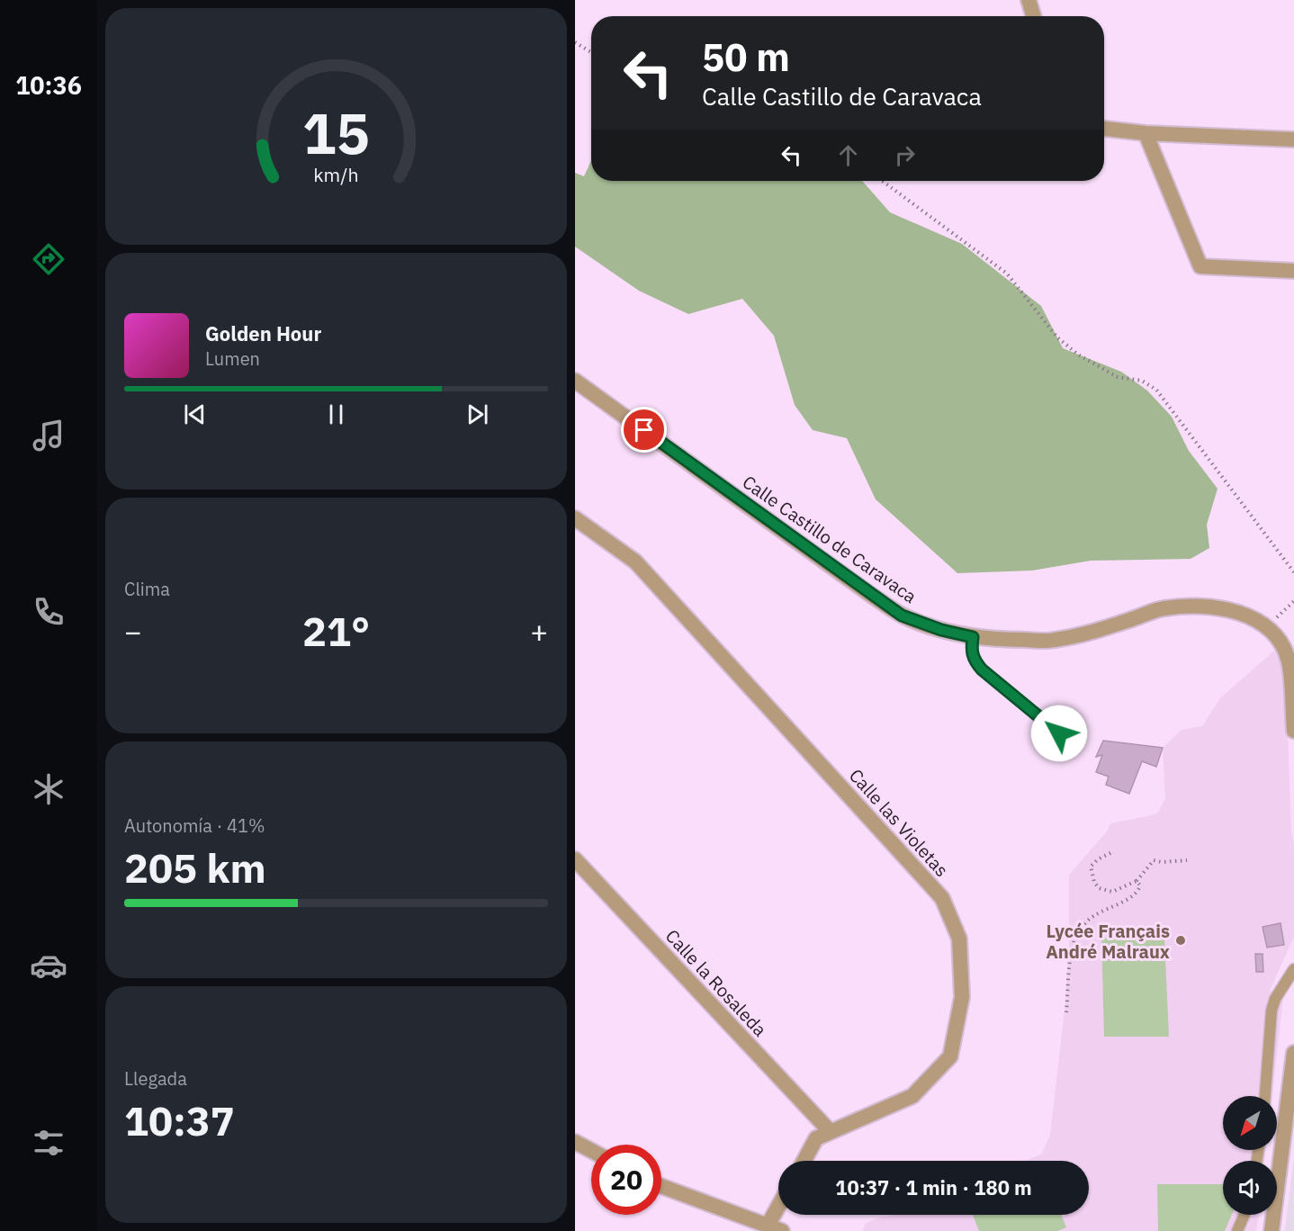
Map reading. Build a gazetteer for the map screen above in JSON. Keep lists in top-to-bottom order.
{
  "streets": {
    "street": ["Calle Castillo de Caravaca", "Calle las Violetas", "Calle la Rosaleda"]
  },
  "crossings": [
    ["Calle las Violetas", "Calle la Rosaleda"]
  ],
  "places": ["Lycée Français André Malraux"],
  "north": "bottom left",
  "page": {
    "tabs": "10:36",
    "turn": ["50 m", "Calle Castillo de Caravaca"],
    "song": ["Golden Hour", "Lumen"],
    "tile": [
      "Clima",
      ["Autonomía · 41%", "205 km"],
      ["Llegada", "10:37"]
    ],
    "heat": ["−", "21°", "+"],
    "limit": "20",
    "trip": "10:37 · 1 min · 180 m",
    "gauge": ["15", "km/h"]
  }
}
